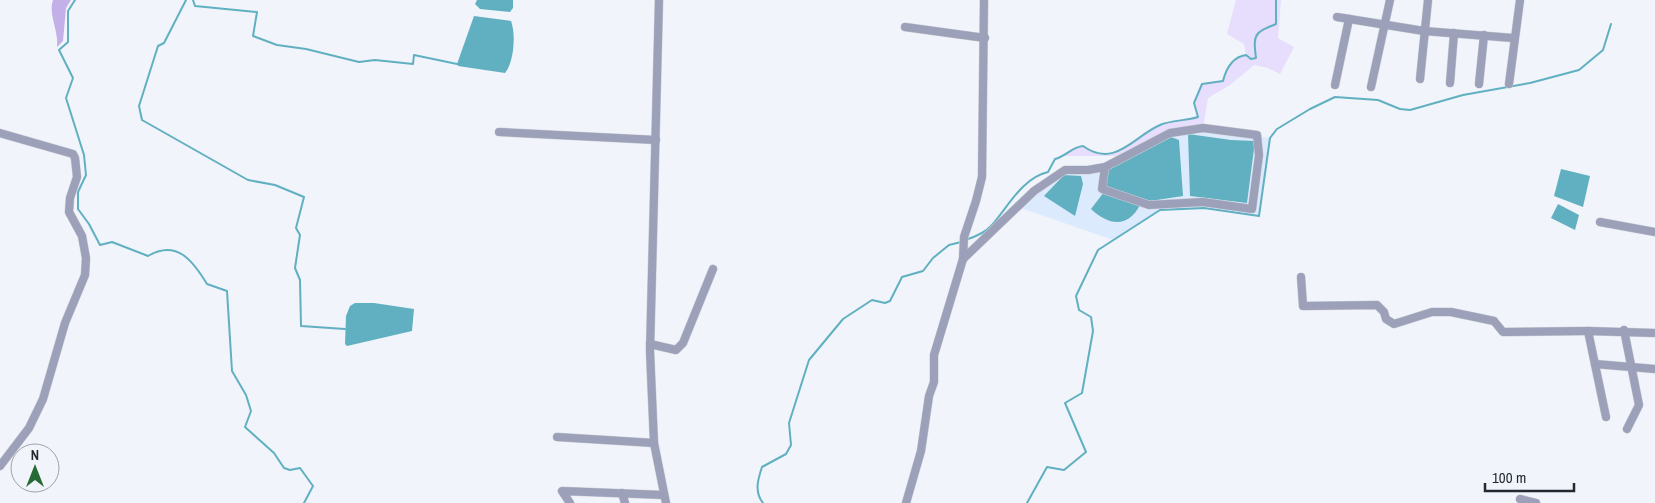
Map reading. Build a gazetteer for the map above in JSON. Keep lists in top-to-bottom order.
{
  "scale_bar": "100 m",
  "north": "top"
}
